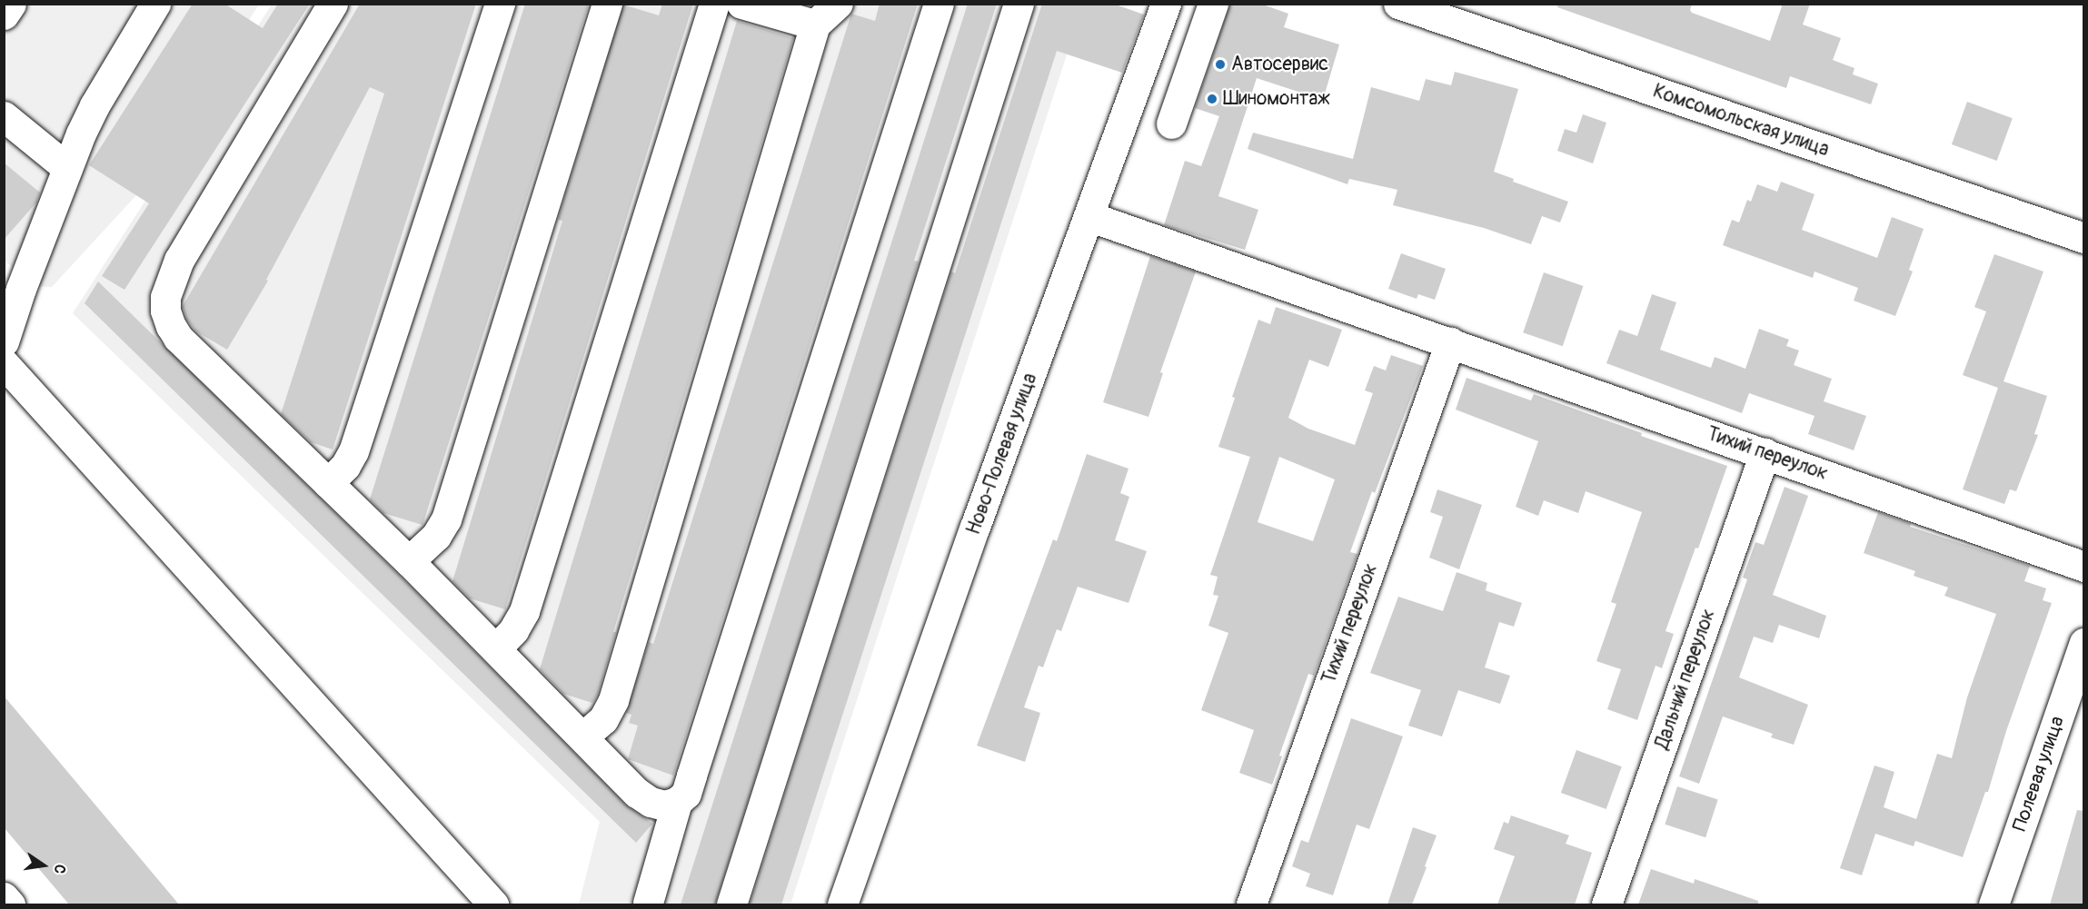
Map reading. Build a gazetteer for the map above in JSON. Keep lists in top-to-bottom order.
{
  "streets": {
    "street": [
      "Комсомольская улица",
      "Ново-Полевая улица",
      "Тихий переулок",
      "Дальний переулок",
      "Полевая улица"
    ]
  },
  "crossings": [
    ["Ново-Полевая улица", "Тихий переулок"],
    ["Тихий переулок", "Дальний переулок"]
  ],
  "places": ["Автосервис", "Шиномонтаж"],
  "north": "right"
}
